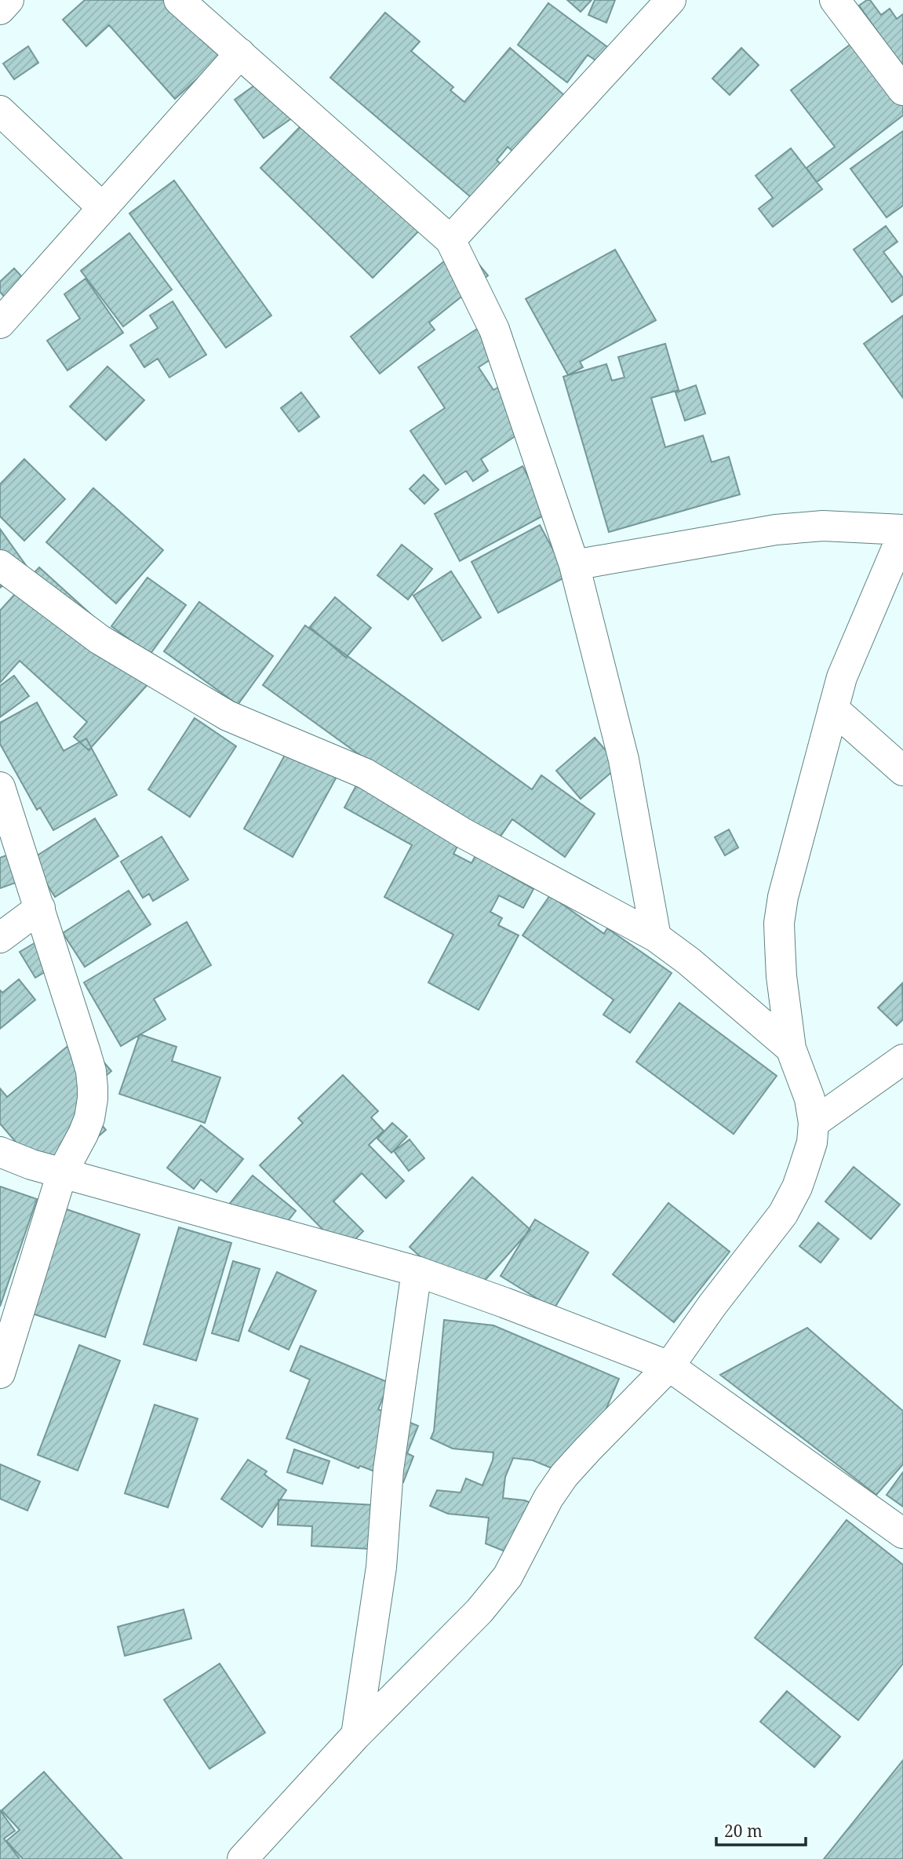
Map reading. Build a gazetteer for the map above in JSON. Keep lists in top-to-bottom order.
{
  "scale_bar": "20 m"
}
